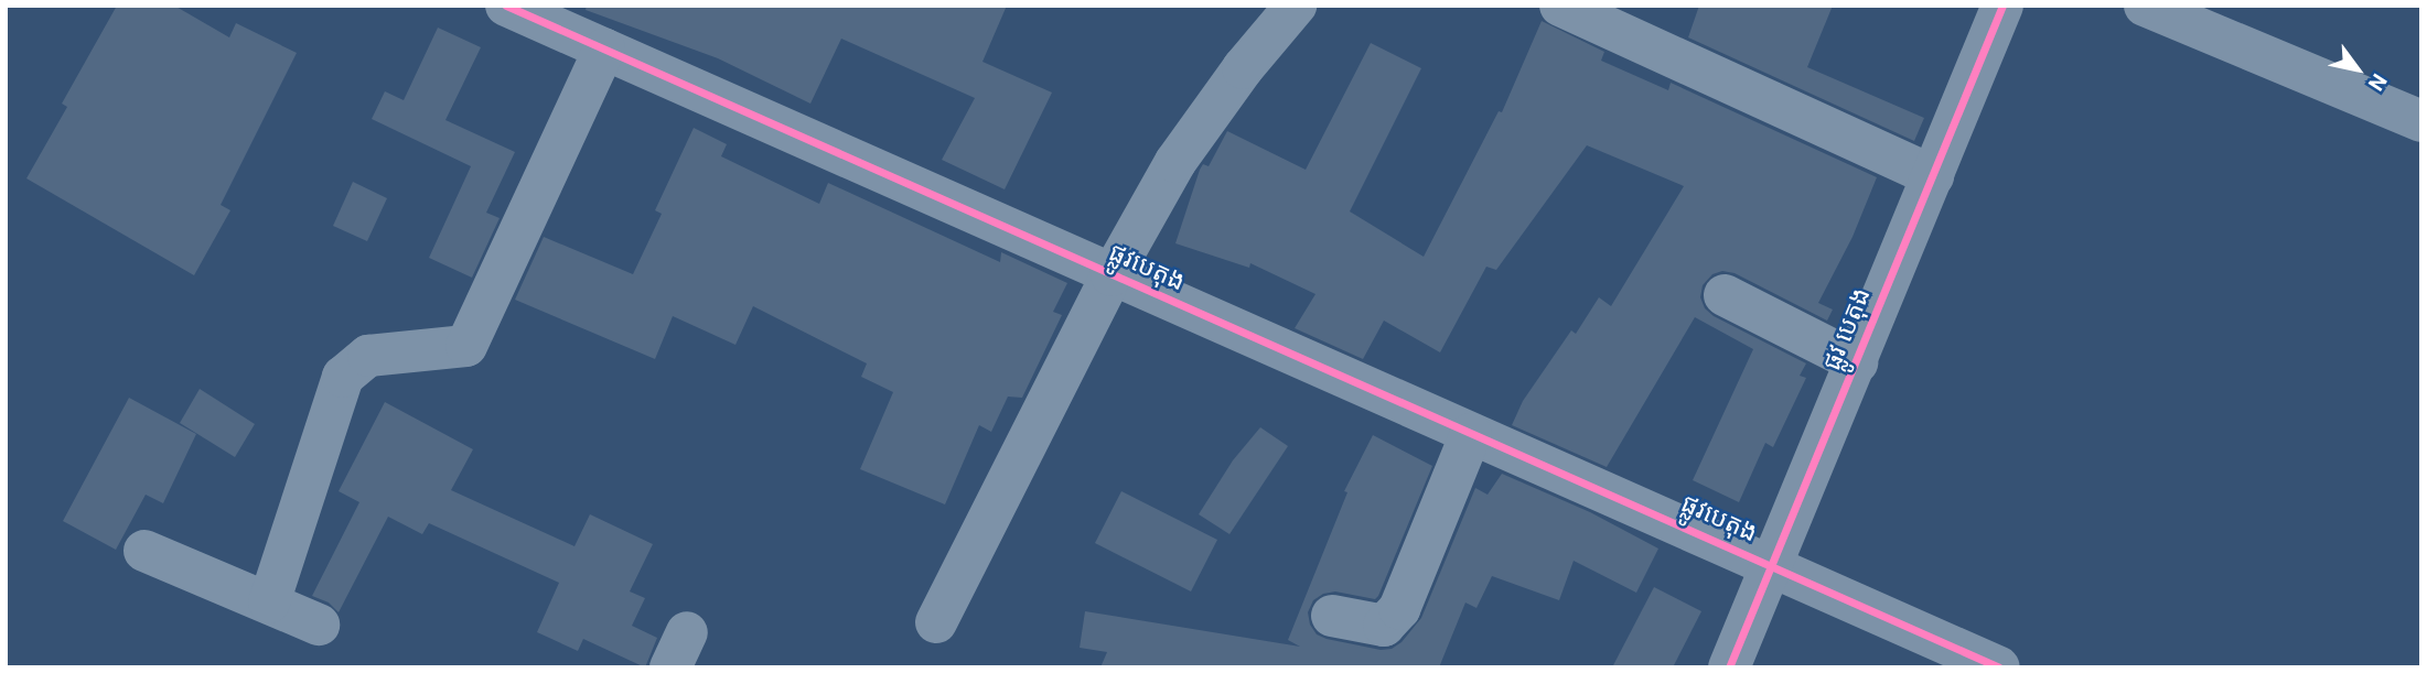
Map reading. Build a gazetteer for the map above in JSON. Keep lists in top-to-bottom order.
{
  "streets": {
    "street": ["ផ្លូវបេតុង", "ផ្លូវ បេតុង"]
  },
  "crossings": [
    ["ផ្លូវបេតុង", "ផ្លូវ បេតុង"]
  ],
  "north": "bottom right"
}
